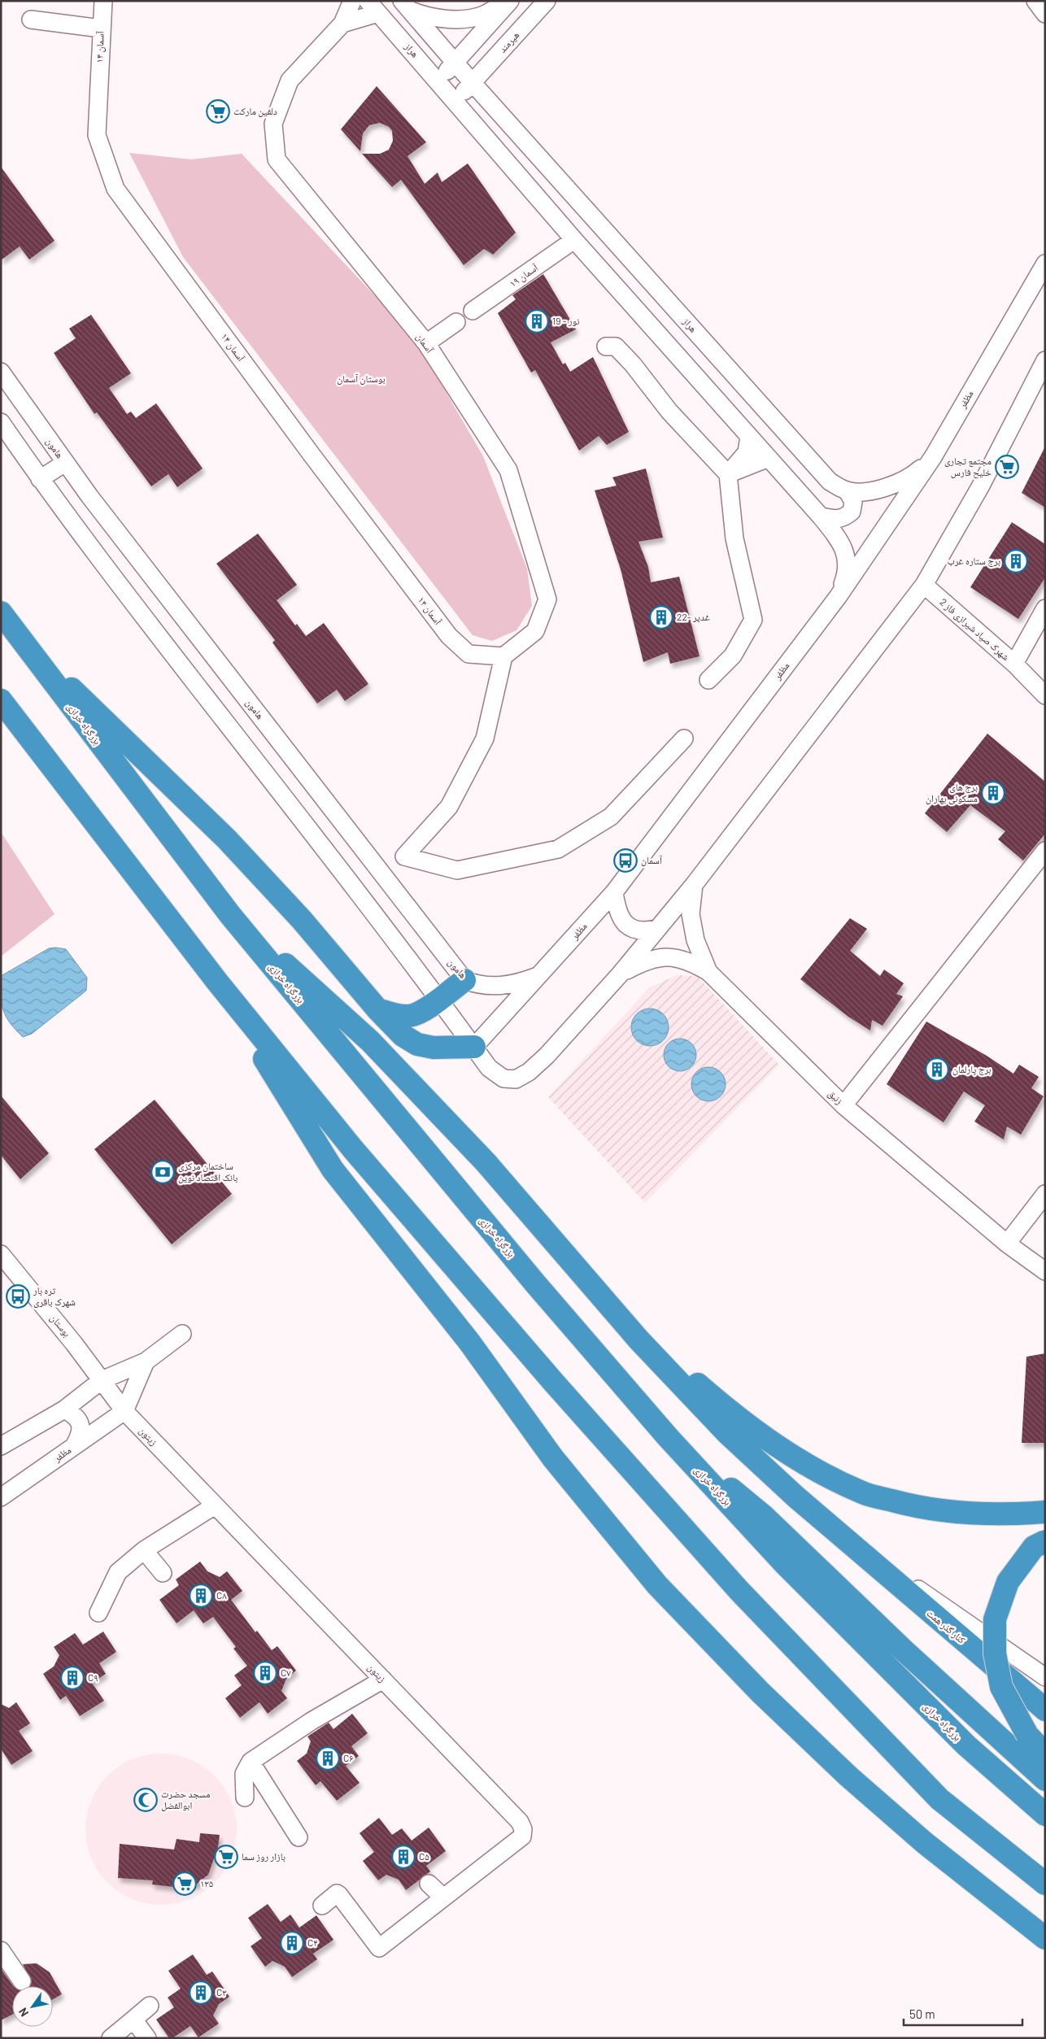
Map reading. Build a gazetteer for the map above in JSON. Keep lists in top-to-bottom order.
{
  "streets": {
    "highway": ["بزرگراه خرازی", "کنار گذر همت"],
    "street": [
      "هیرمند",
      "آسمان ۱۴",
      "هراز",
      "آسمان ۱۹",
      "آسمان",
      "مظفر",
      "هامون",
      "شهرک صیاد شیرازی فاز 2",
      "زنبق",
      "بوستان",
      "زیتون"
    ]
  },
  "crossings": [
    ["هیرمند", "هراز"],
    ["آسمان ۱۴", "آسمان"],
    ["هراز", "آسمان ۱۹"],
    ["هراز", "مظفر"],
    ["مظفر", "هامون"],
    ["مظفر", "زیتون"],
    ["بوستان", "زیتون"]
  ],
  "parks": ["بوستان آسمان"],
  "places": {
    "supermarket": [
      "دلفین مارکت",
      "مجتمع تجاری خلیح فارس",
      "بازار روز سما",
      "۱۳۵"
    ],
    "building": [
      "19 - نور",
      "برج ستاره غرب",
      "22- غدیر",
      "برج های مسکونی بهاران",
      "برج پارلمان",
      "C۸",
      "C۷",
      "C۹",
      "C۶",
      "C۵",
      "C۴",
      "C۳"
    ],
    "bus stop": ["آسمان", "تره بار شهرک باقری"],
    "bank": ["ساختمان مرکزی بانک اقتصاد نوین"],
    "mosque": ["مسجد حضرت ابوالفضل"]
  },
  "scale_bar": "50 m",
  "north": "bottom left"
}
